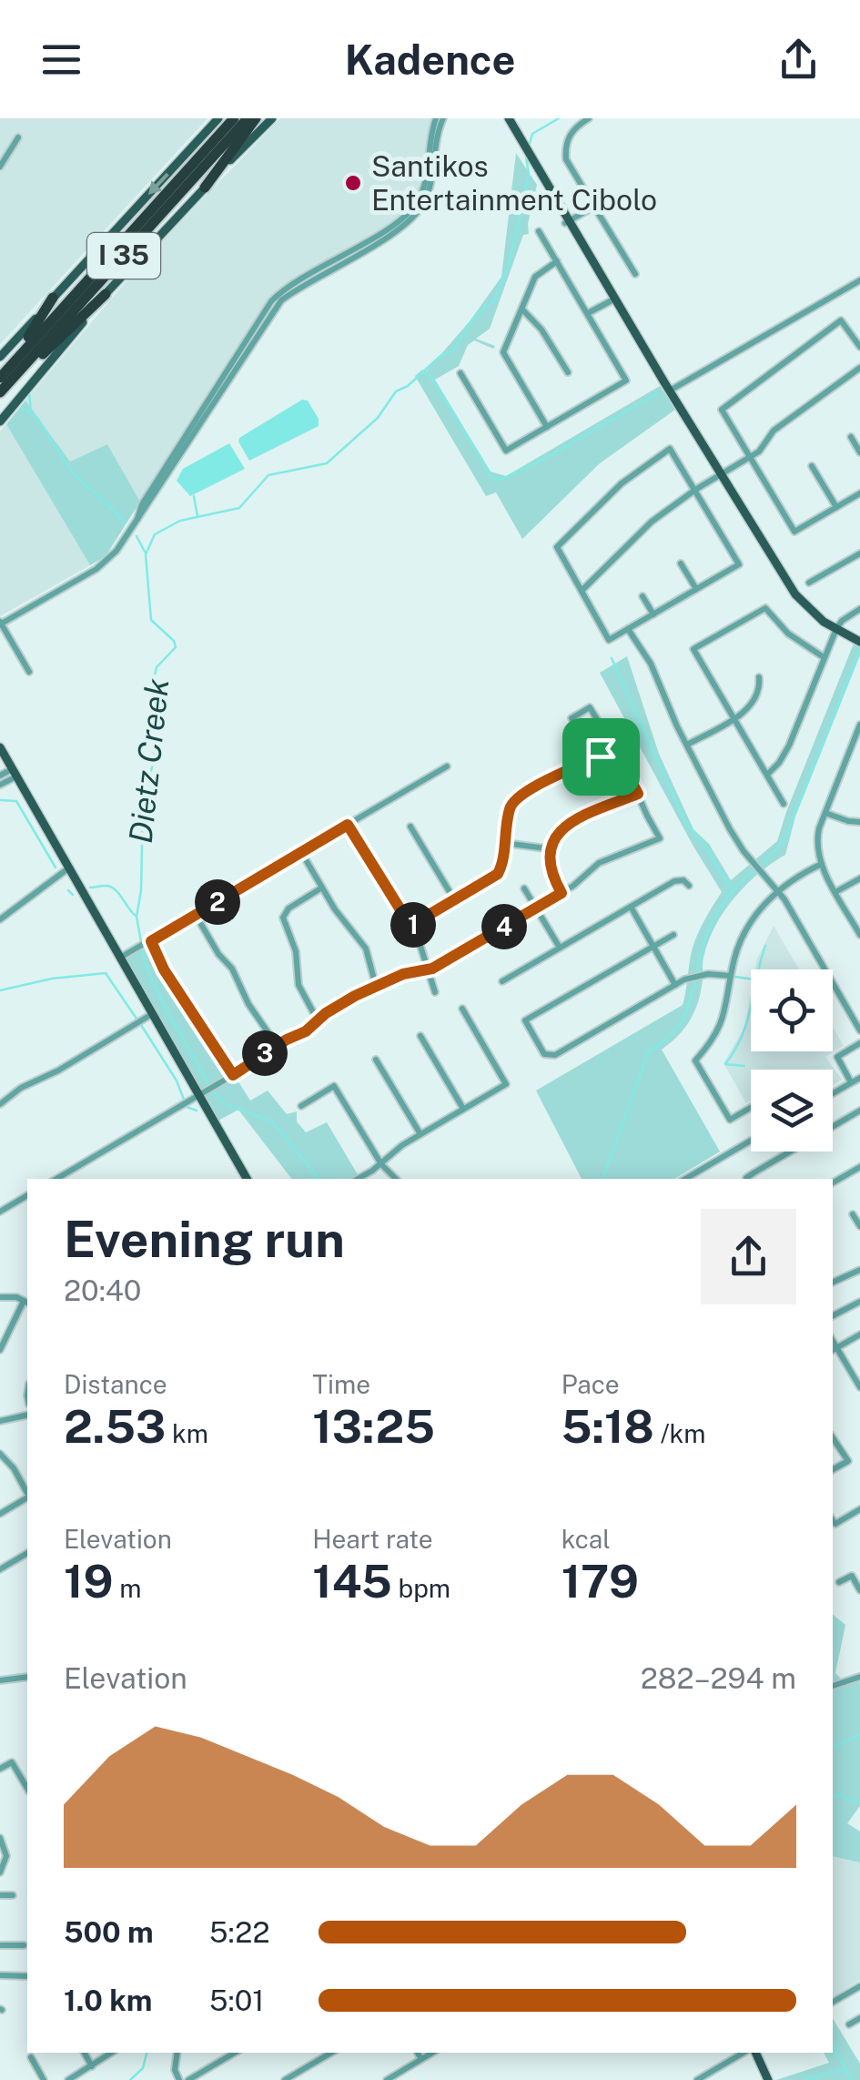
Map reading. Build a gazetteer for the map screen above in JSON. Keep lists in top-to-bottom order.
{
  "streets": {
    "highway": ["I 35"]
  },
  "water": ["Dietz Creek"],
  "places": ["Santikos Entertainment Cibolo"],
  "page": {
    "header": "Kadence",
    "pins": [
      "2",
      "1",
      "4",
      "3"
    ],
    "heading": ["Evening run", "20:40"],
    "stats": [
      ["Distance", "2.53 km"],
      ["Time", "13:25"],
      ["Pace", "5:18 /km"],
      ["Elevation", "19 m"],
      ["Heart rate", "145 bpm"],
      ["kcal", "179"]
    ],
    "chart": ["Elevation", "282–294 m"],
    "list": [
      {
        "name": "500 m",
        "note": "5:22"
      },
      {
        "name": "1.0 km",
        "note": "5:01"
      }
    ]
  }
}
